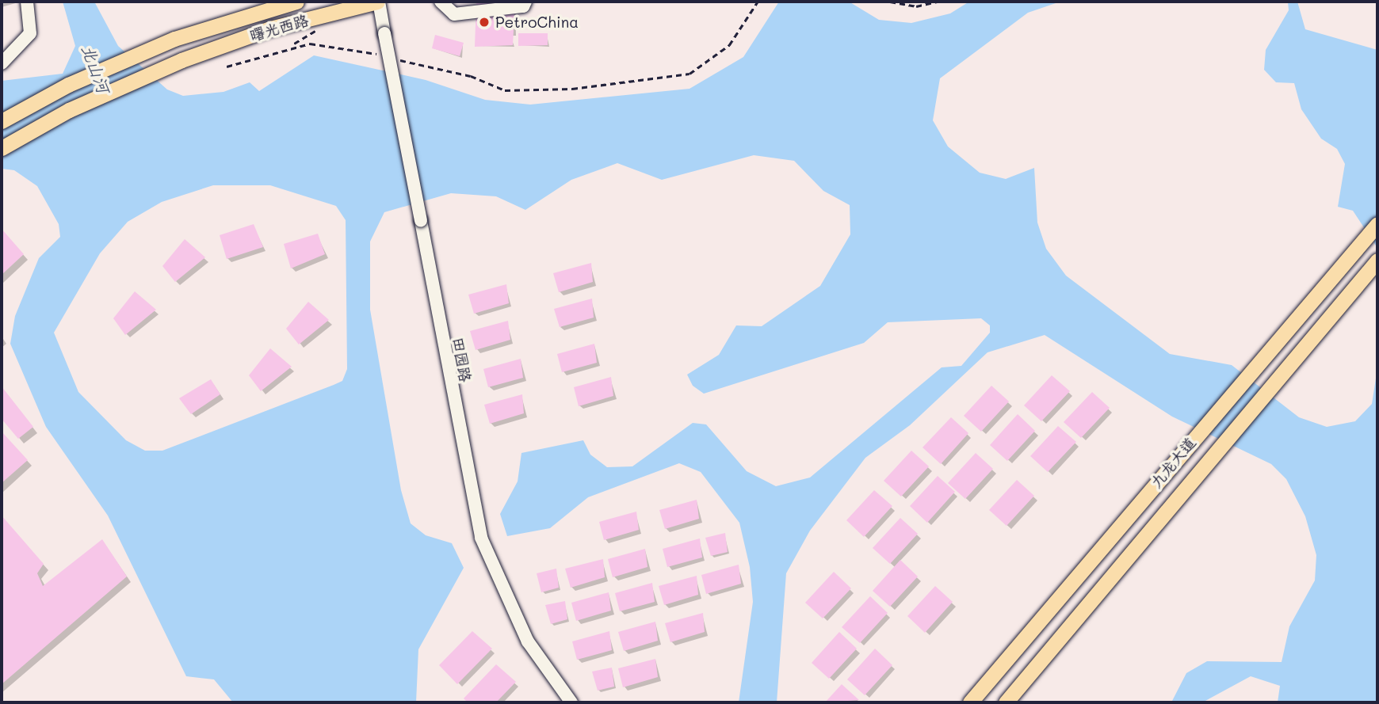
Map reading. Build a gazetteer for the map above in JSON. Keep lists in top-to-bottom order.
{
  "streets": {
    "main road": ["曙光西路", "九龙大道"],
    "street": ["田园路"]
  },
  "crossings": [
    ["曙光西路", "田园路"]
  ],
  "water": ["北山河"],
  "places": ["PetroChina"]
}
